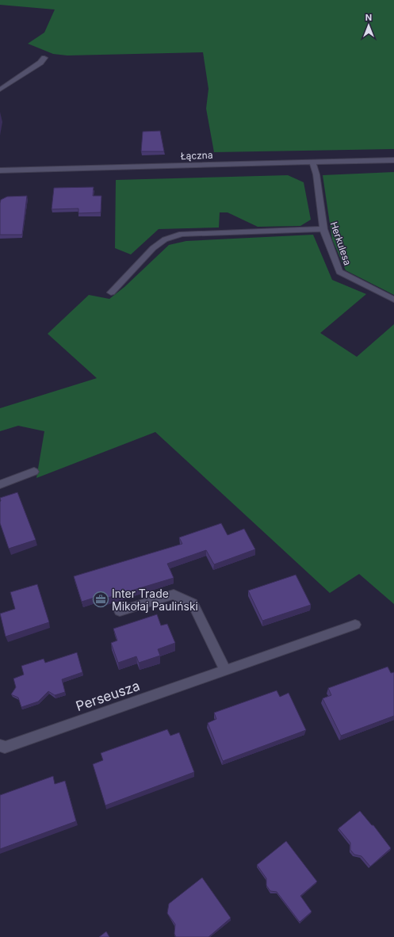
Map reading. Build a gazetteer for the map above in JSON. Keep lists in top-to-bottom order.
{
  "streets": {
    "street": ["Łączna", "Herkulesa", "Perseusza"]
  },
  "crossings": [
    ["Łączna", "Herkulesa"]
  ],
  "places": {
    "office": ["Inter Trade Mikołaj Pauliński"]
  },
  "north": "top"
}
